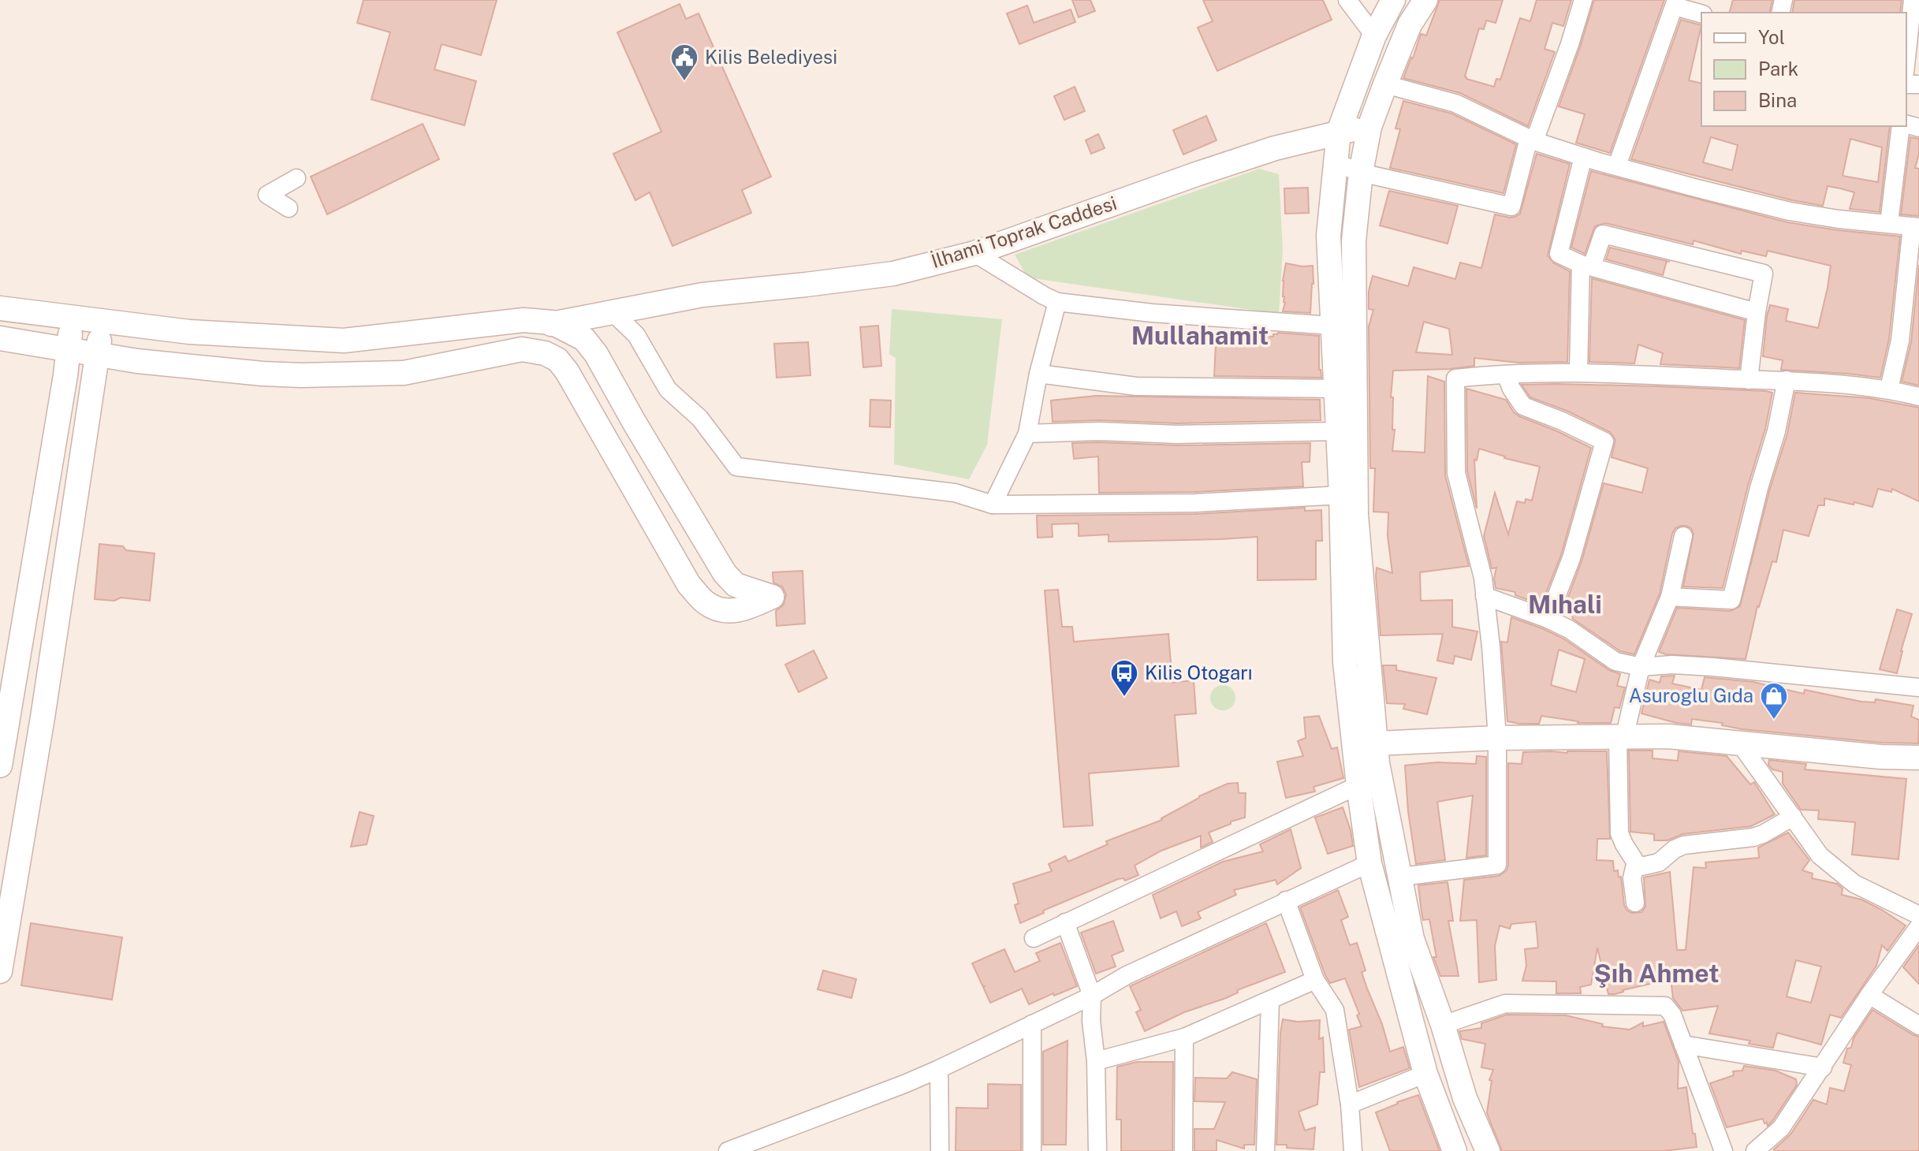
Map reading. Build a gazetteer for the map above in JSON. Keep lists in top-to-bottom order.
{
  "streets": {
    "street": ["İlhami Toprak Caddesi"]
  },
  "districts": ["Mullahamit", "Mıhali", "Şıh Ahmet"],
  "places": {
    "public building": ["Kilis Belediyesi"],
    "bus stop": ["Kilis Otogarı"],
    "shop": ["Asuroglu Gıda"]
  },
  "legend": ["Yol", "Park", "Bina"]
}
